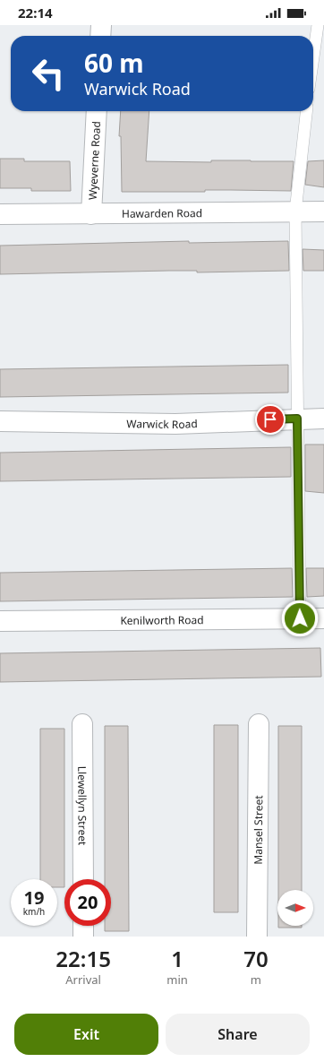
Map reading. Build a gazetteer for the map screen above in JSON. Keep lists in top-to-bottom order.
{
  "streets": {
    "street": [
      "Wyeverne Road",
      "Hawarden Road",
      "Warwick Road",
      "Kenilworth Road",
      "Llewellyn Street",
      "Mansel Street"
    ]
  },
  "crossings": [
    ["Wyeverne Road", "Hawarden Road"]
  ],
  "north": "right",
  "page": {
    "status": "22:14",
    "turn": ["60 m", "Warwick Road"],
    "speed": "19 km/h",
    "limit": "20",
    "eta": [
      "22:15",
      "Arrival",
      "1",
      "min",
      "70",
      "m"
    ],
    "buttons": ["Exit", "Share"]
  }
}
